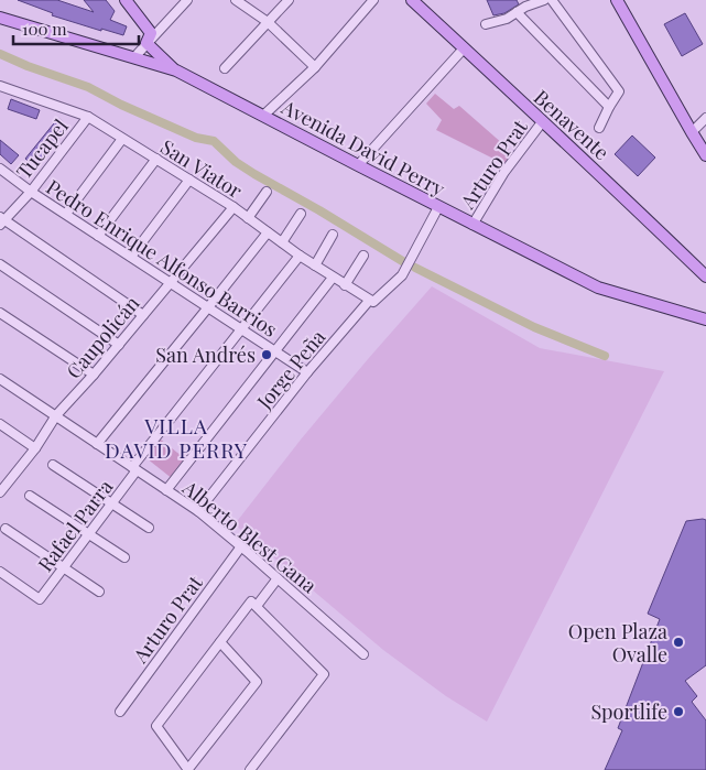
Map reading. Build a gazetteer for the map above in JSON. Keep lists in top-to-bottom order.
{
  "streets": {
    "main road": ["Benavente", "Avenida David Perry"],
    "street": [
      "Tucapel",
      "Arturo Prat",
      "San Viator",
      "Pedro Enrique Alfonso Barrios",
      "Caupolicán",
      "Jorge Peña",
      "Rafael Parra",
      "Alberto Blest Gana"
    ]
  },
  "crossings": [
    ["Benavente", "Arturo Prat"],
    ["Avenida David Perry", "Arturo Prat"],
    ["Avenida David Perry", "Jorge Peña"],
    ["Tucapel", "San Viator"],
    ["Tucapel", "Pedro Enrique Alfonso Barrios"],
    ["Arturo Prat", "Alberto Blest Gana"],
    ["San Viator", "Caupolicán"],
    ["San Viator", "Jorge Peña"],
    ["San Viator", "Rafael Parra"],
    ["Pedro Enrique Alfonso Barrios", "Caupolicán"],
    ["Pedro Enrique Alfonso Barrios", "Jorge Peña"],
    ["Pedro Enrique Alfonso Barrios", "Rafael Parra"],
    ["Caupolicán", "Alberto Blest Gana"],
    ["Jorge Peña", "Alberto Blest Gana"],
    ["Rafael Parra", "Alberto Blest Gana"]
  ],
  "districts": ["VILLA DAVID PERRY"],
  "places": ["San Andrés", "Open Plaza Ovalle", "Sportlife"],
  "scale_bar": "100 m"
}
